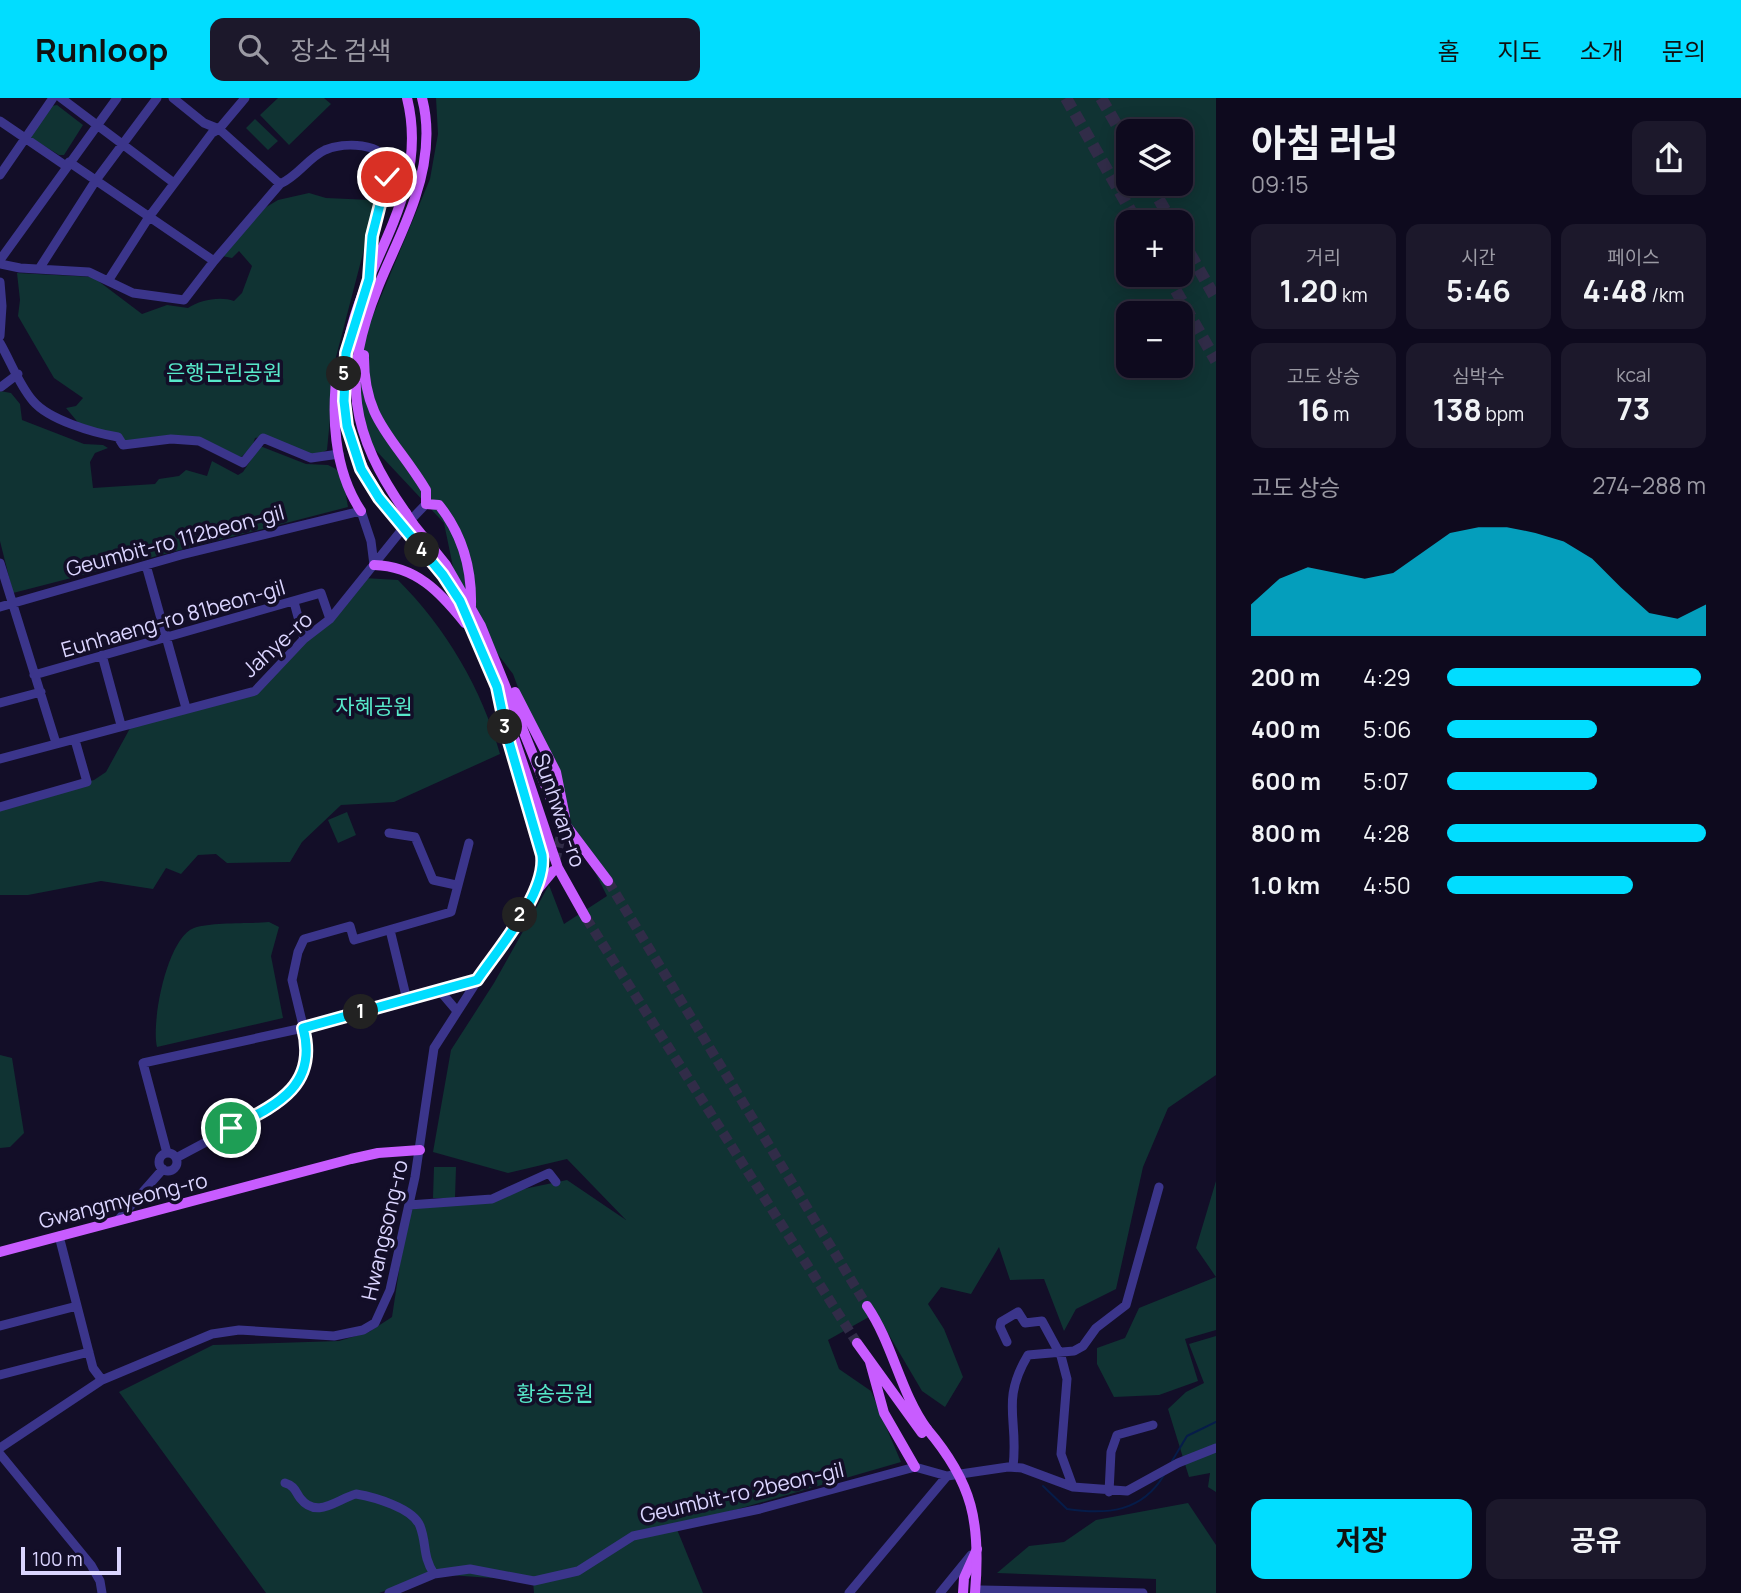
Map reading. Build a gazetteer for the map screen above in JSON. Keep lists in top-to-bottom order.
{
  "streets": {
    "main road": ["Sunhwan-ro", "Gwangmyeong-ro"],
    "street": [
      "Geumbit-ro 112beon-gil",
      "Eunhaeng-ro 81beon-gil",
      "Jahye-ro",
      "Hwangsong-ro",
      "Geumbit-ro 2beon-gil"
    ]
  },
  "crossings": [
    ["Eunhaeng-ro 81beon-gil", "Jahye-ro"],
    ["Gwangmyeong-ro", "Hwangsong-ro"]
  ],
  "parks": ["은행근린공원", "자혜공원", "황송공원"],
  "scale_bar": "100 m",
  "page": {
    "header": "Runloop",
    "search": "장소 검색",
    "nav": [
      "홈",
      "지도",
      "소개",
      "문의"
    ],
    "heading": ["아침 러닝", "09:15"],
    "map_buttons": ["+", "−"],
    "stats": [
      ["거리", "1.20 km"],
      ["시간", "5:46"],
      ["페이스", "4:48 /km"],
      ["고도 상승", "16 m"],
      ["심박수", "138 bpm"],
      ["kcal", "73"]
    ],
    "pins": [
      "5",
      "4",
      "3",
      "2",
      "1"
    ],
    "chart": ["고도 상승", "274–288 m"],
    "list": [
      {
        "name": "200 m",
        "note": "4:29"
      },
      {
        "name": "400 m",
        "note": "5:06"
      },
      {
        "name": "600 m",
        "note": "5:07"
      },
      {
        "name": "800 m",
        "note": "4:28"
      },
      {
        "name": "1.0 km",
        "note": "4:50"
      }
    ],
    "buttons": ["저장", "공유"],
    "scale": "100 m"
  }
}
